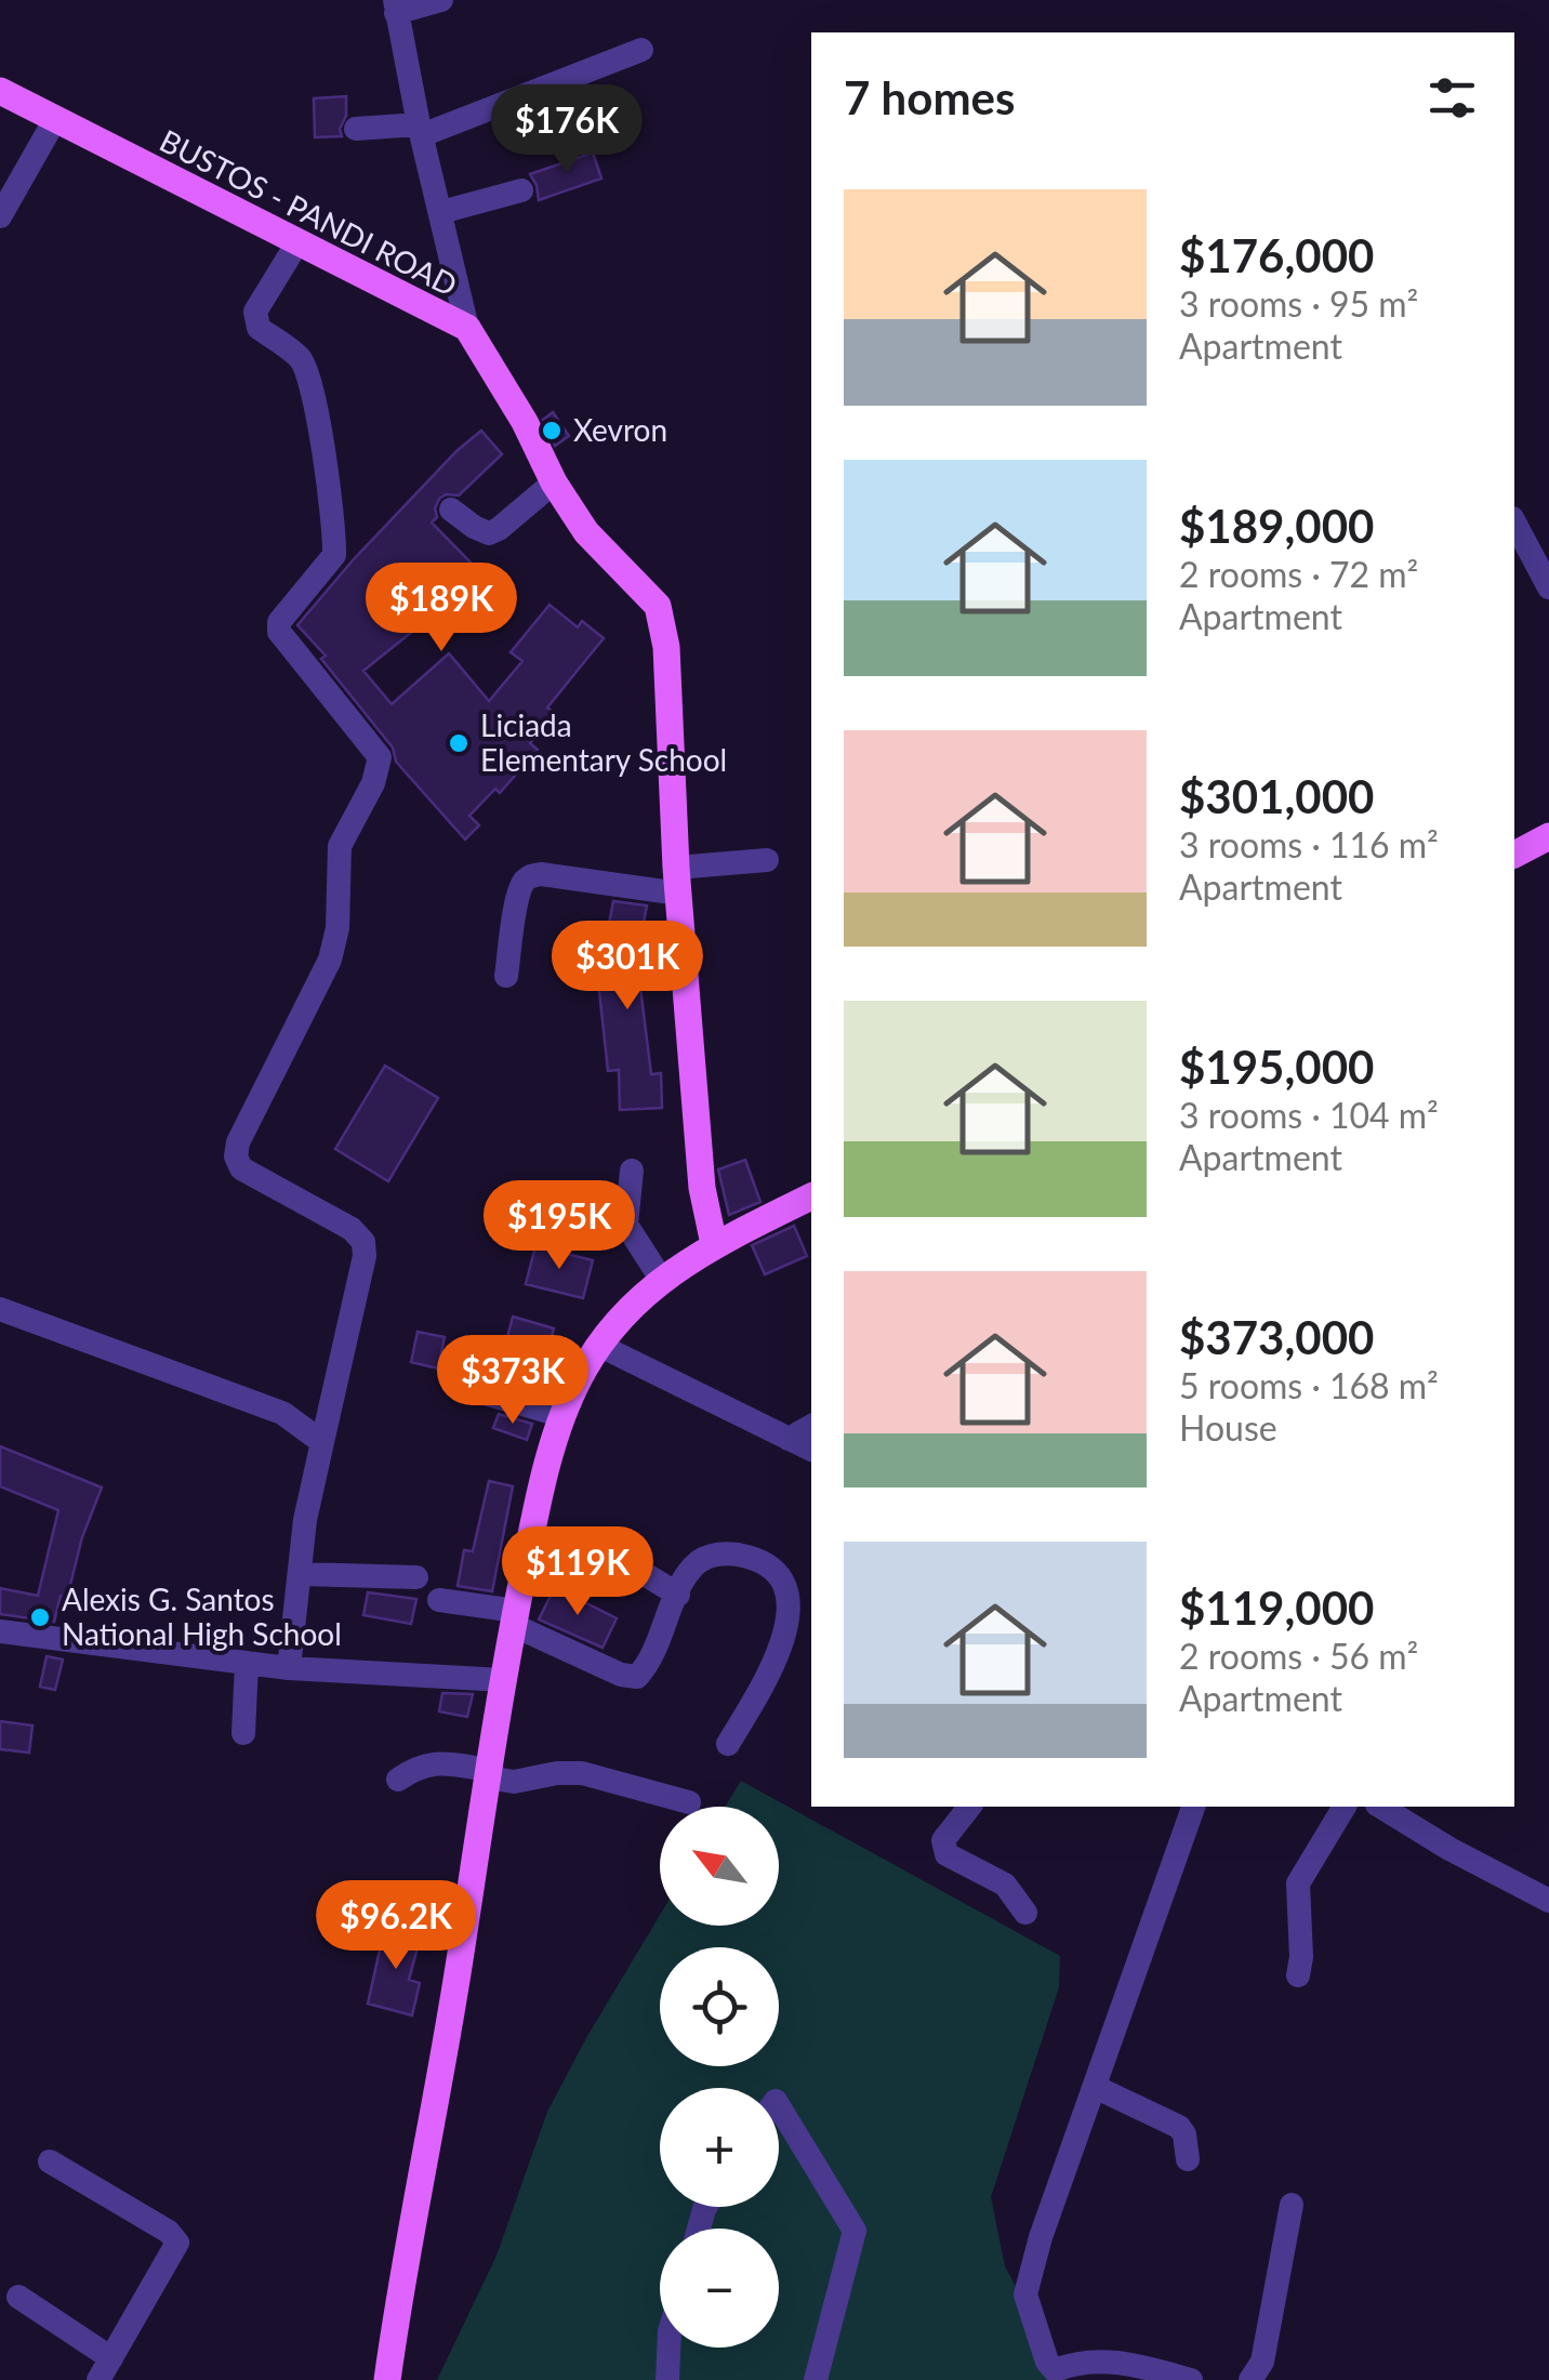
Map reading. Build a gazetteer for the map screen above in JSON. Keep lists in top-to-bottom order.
{
  "streets": {
    "main road": ["BUSTOS - PANDI ROAD"]
  },
  "places": ["Xevron", "Liciada Elementary School", "Alexis G. Santos National High School"],
  "north": "top left",
  "page": {
    "heading": "7 homes",
    "price": [
      "$176K",
      "$189K",
      "$301K",
      "$195K",
      "$373K",
      "$119K",
      "$96.2K"
    ],
    "list": [
      {
        "name": "$176,000",
        "note": "3 rooms · 95 m² · Apartment"
      },
      {
        "name": "$189,000",
        "note": "2 rooms · 72 m² · Apartment"
      },
      {
        "name": "$301,000",
        "note": "3 rooms · 116 m² · Apartment"
      },
      {
        "name": "$195,000",
        "note": "3 rooms · 104 m² · Apartment"
      },
      {
        "name": "$373,000",
        "note": "5 rooms · 168 m² · House"
      },
      {
        "name": "$119,000",
        "note": "2 rooms · 56 m² · Apartment"
      }
    ],
    "map_buttons": ["+", "−"]
  }
}
